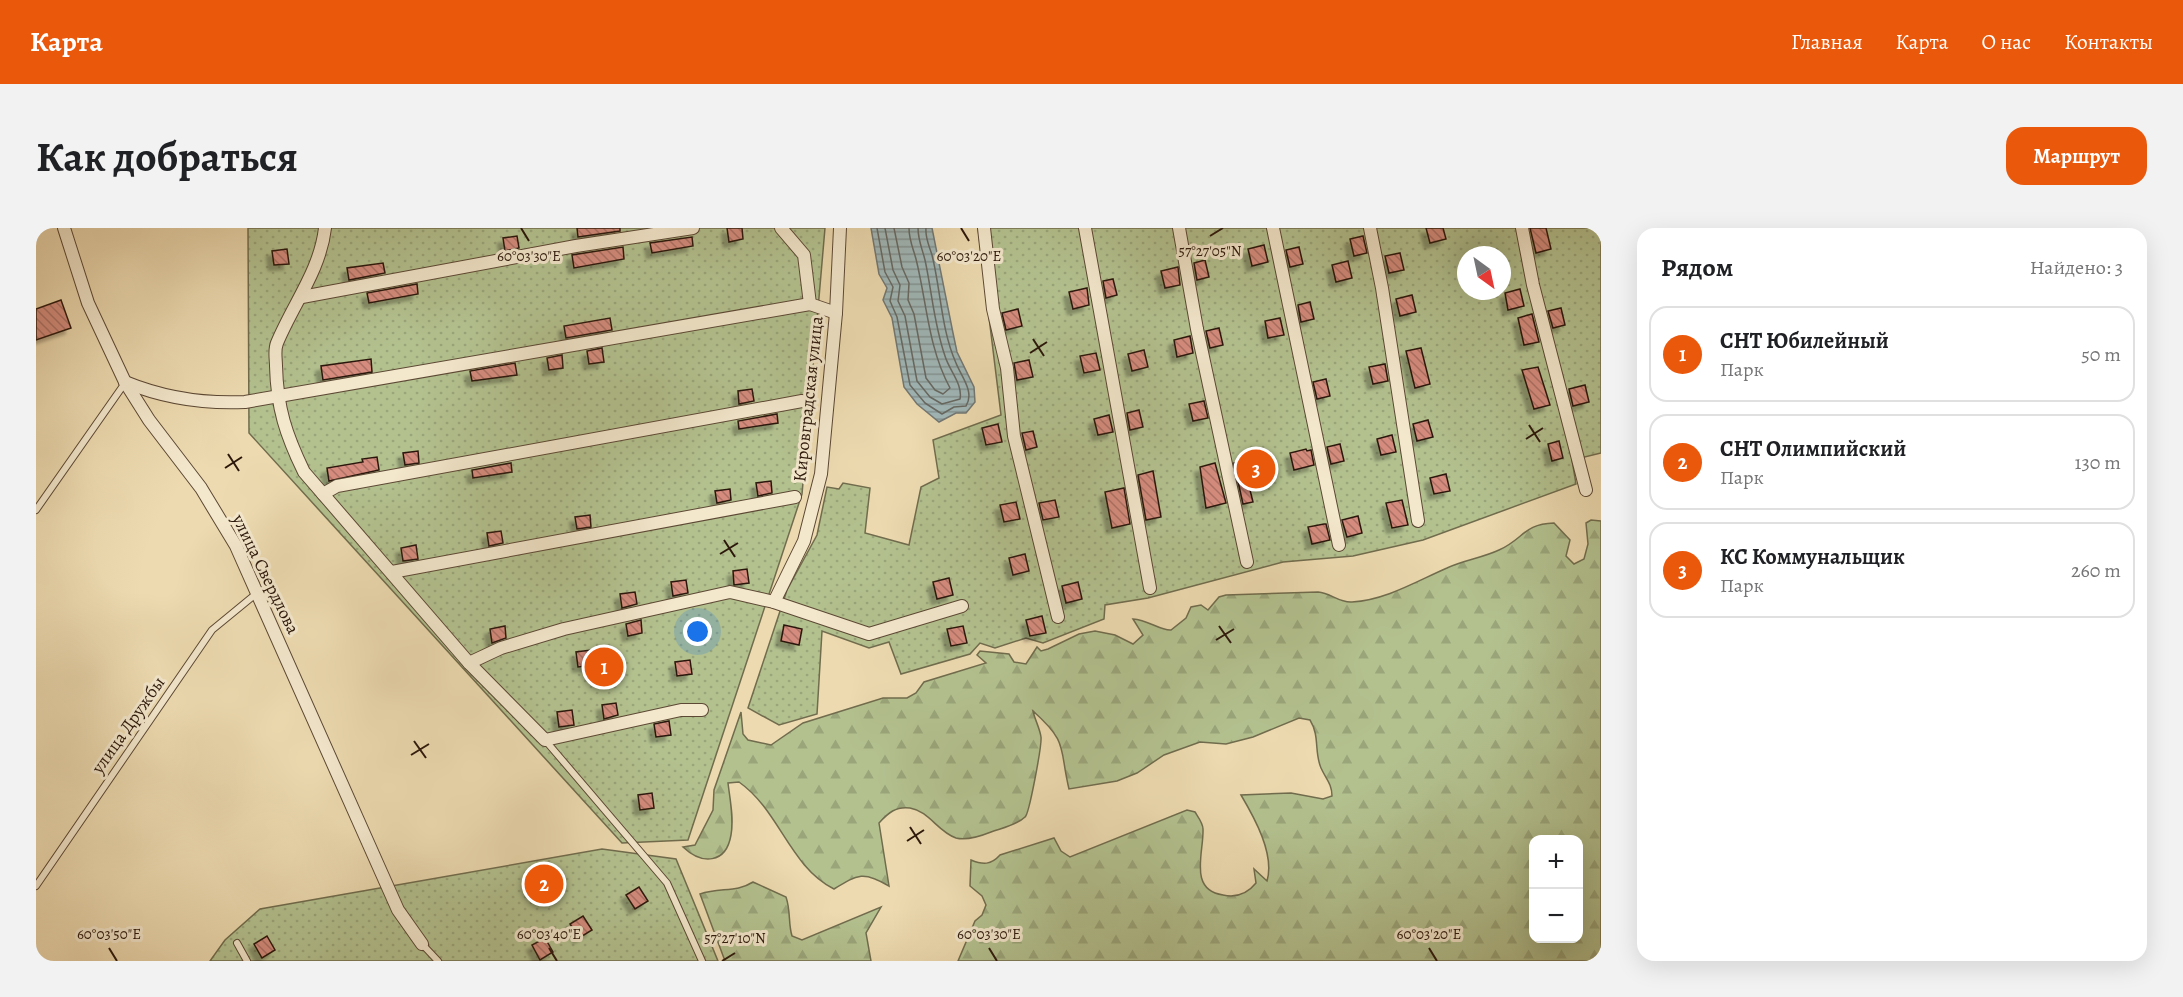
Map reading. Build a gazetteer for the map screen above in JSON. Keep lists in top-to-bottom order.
{
  "streets": {
    "street": ["Кировградская улица", "улица Свердлова"],
    "lane": ["улица Дружбы"]
  },
  "crossings": [
    ["улица Свердлова", "улица Дружбы"]
  ],
  "north": "bottom right",
  "page": {
    "header": "Карта",
    "nav": [
      "Главная",
      "Карта",
      "О нас",
      "Контакты"
    ],
    "buttons": "Маршрут",
    "title": "Как добраться",
    "heading": ["Рядом", "Найдено: 3"],
    "list": [
      {
        "mark": "1",
        "name": "СНТ Юбилейный",
        "note": "Парк",
        "value": "50 m"
      },
      {
        "mark": "2",
        "name": "СНТ Олимпийский",
        "note": "Парк",
        "value": "130 m"
      },
      {
        "mark": "3",
        "name": "КС Коммунальщик",
        "note": "Парк",
        "value": "260 m"
      }
    ],
    "pins": ["3", "1", "2"],
    "map_buttons": ["+", "−"]
  },
  "coordinates": [
    "57°27'05\"N",
    "60°03'30\"E",
    "60°03'20\"E",
    "60°03'50\"E",
    "60°03'40\"E",
    "57°27'10\"N"
  ]
}
